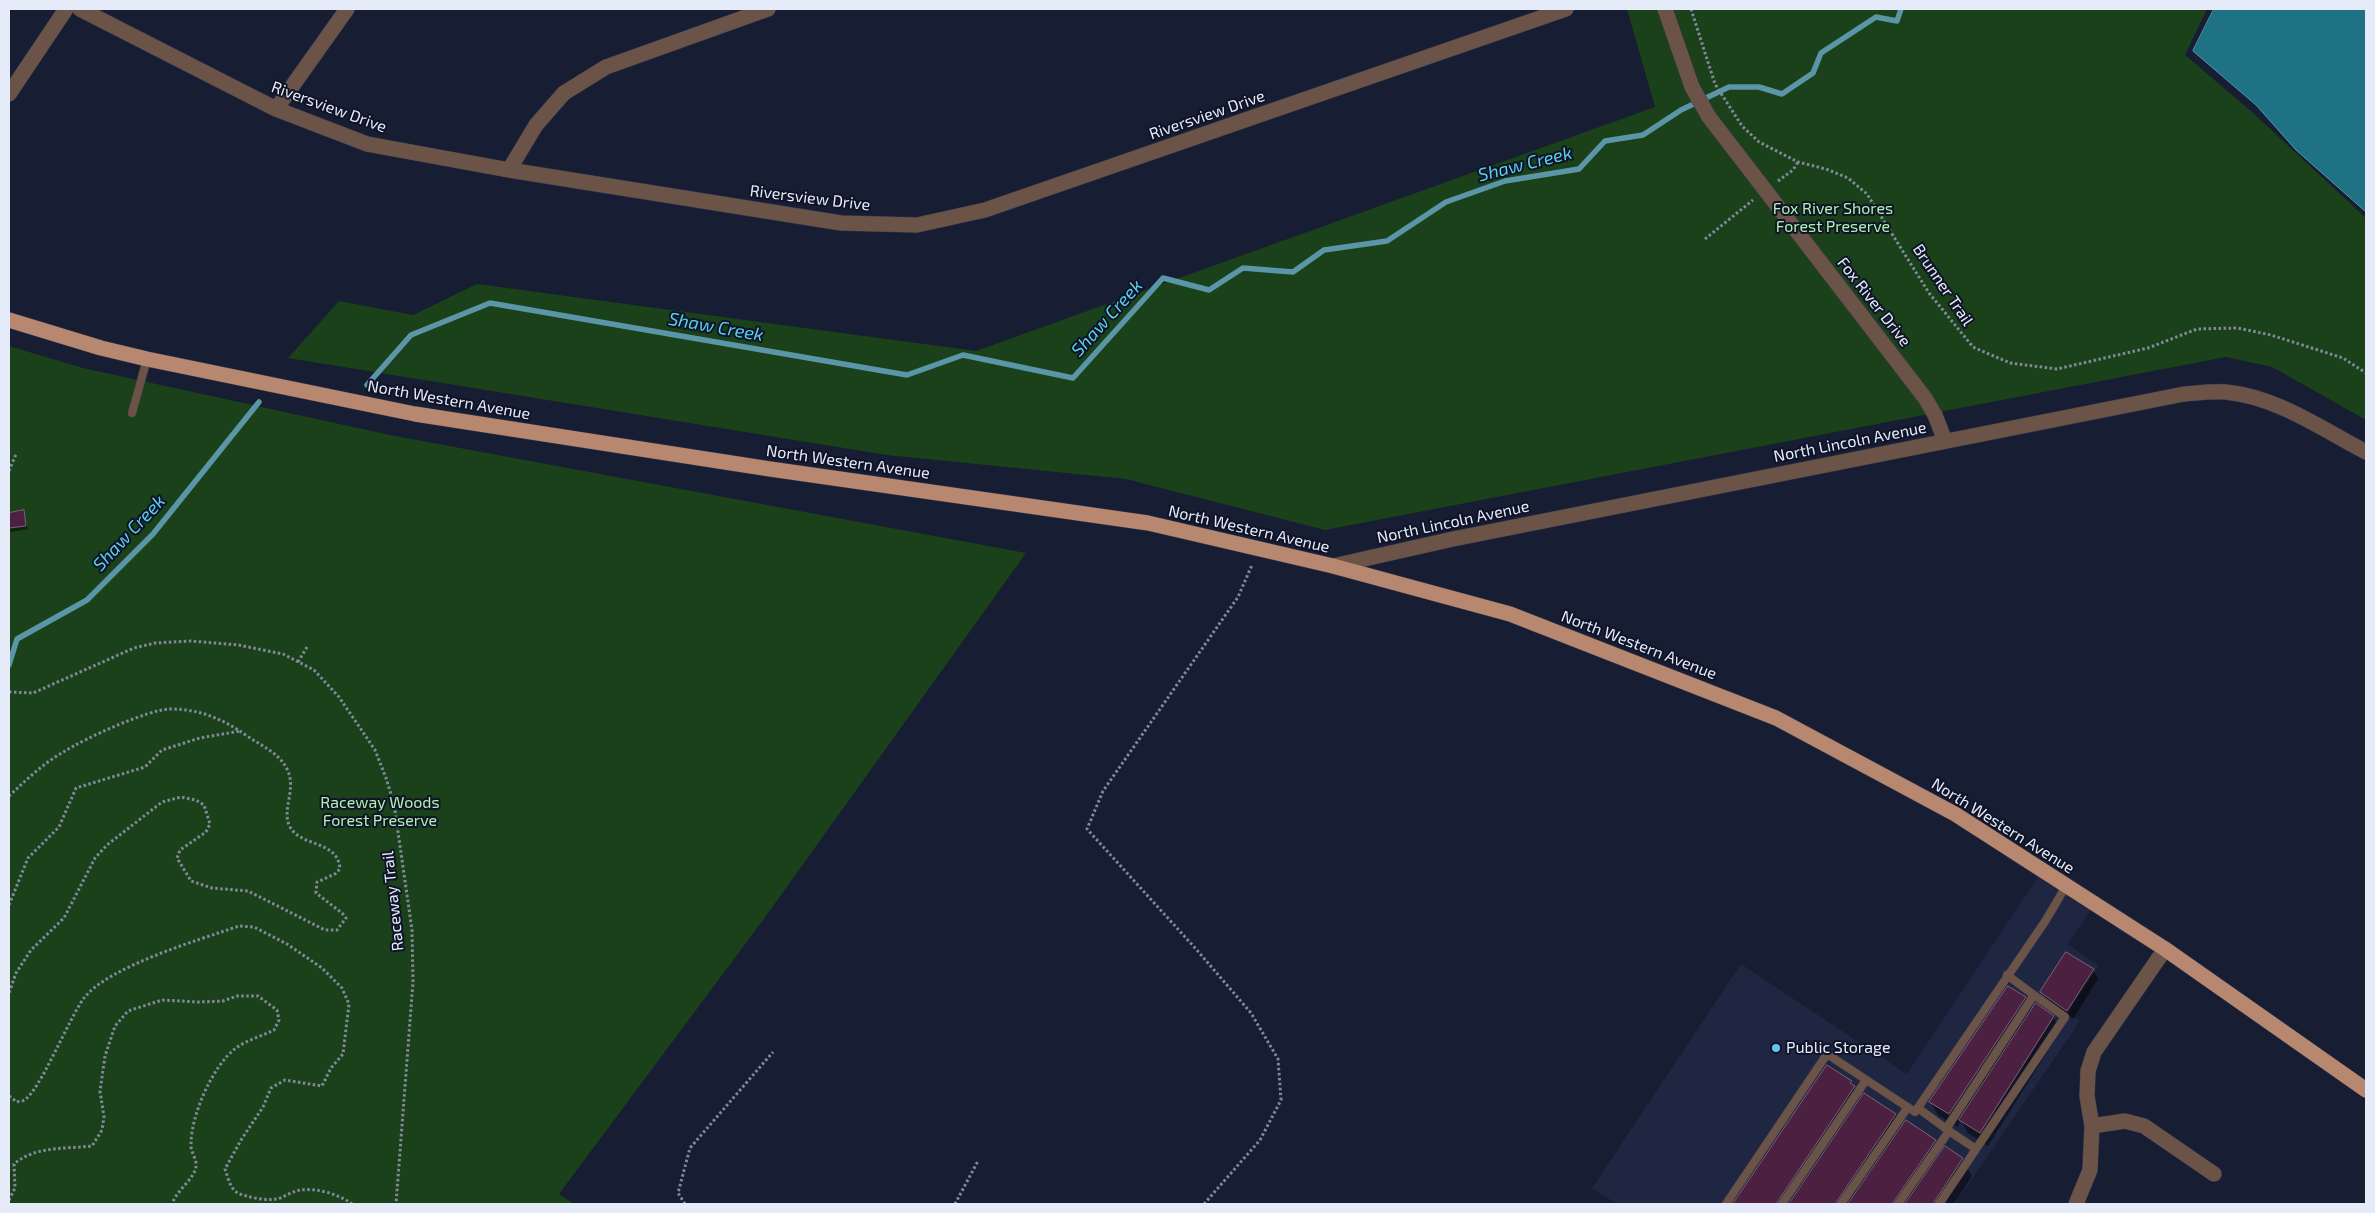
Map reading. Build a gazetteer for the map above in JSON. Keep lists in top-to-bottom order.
{
  "streets": {
    "main road": ["North Western Avenue"],
    "street": ["Riversview Drive", "Fox River Drive", "North Lincoln Avenue"],
    "path": ["Brunner Trail", "Raceway Trail"]
  },
  "crossings": [
    ["Fox River Drive", "North Lincoln Avenue"],
    ["North Western Avenue", "North Lincoln Avenue"]
  ],
  "water": ["Shaw Creek"],
  "parks": ["Fox River Shores Forest Preserve", "Raceway Woods Forest Preserve"],
  "places": ["Public Storage"]
}
